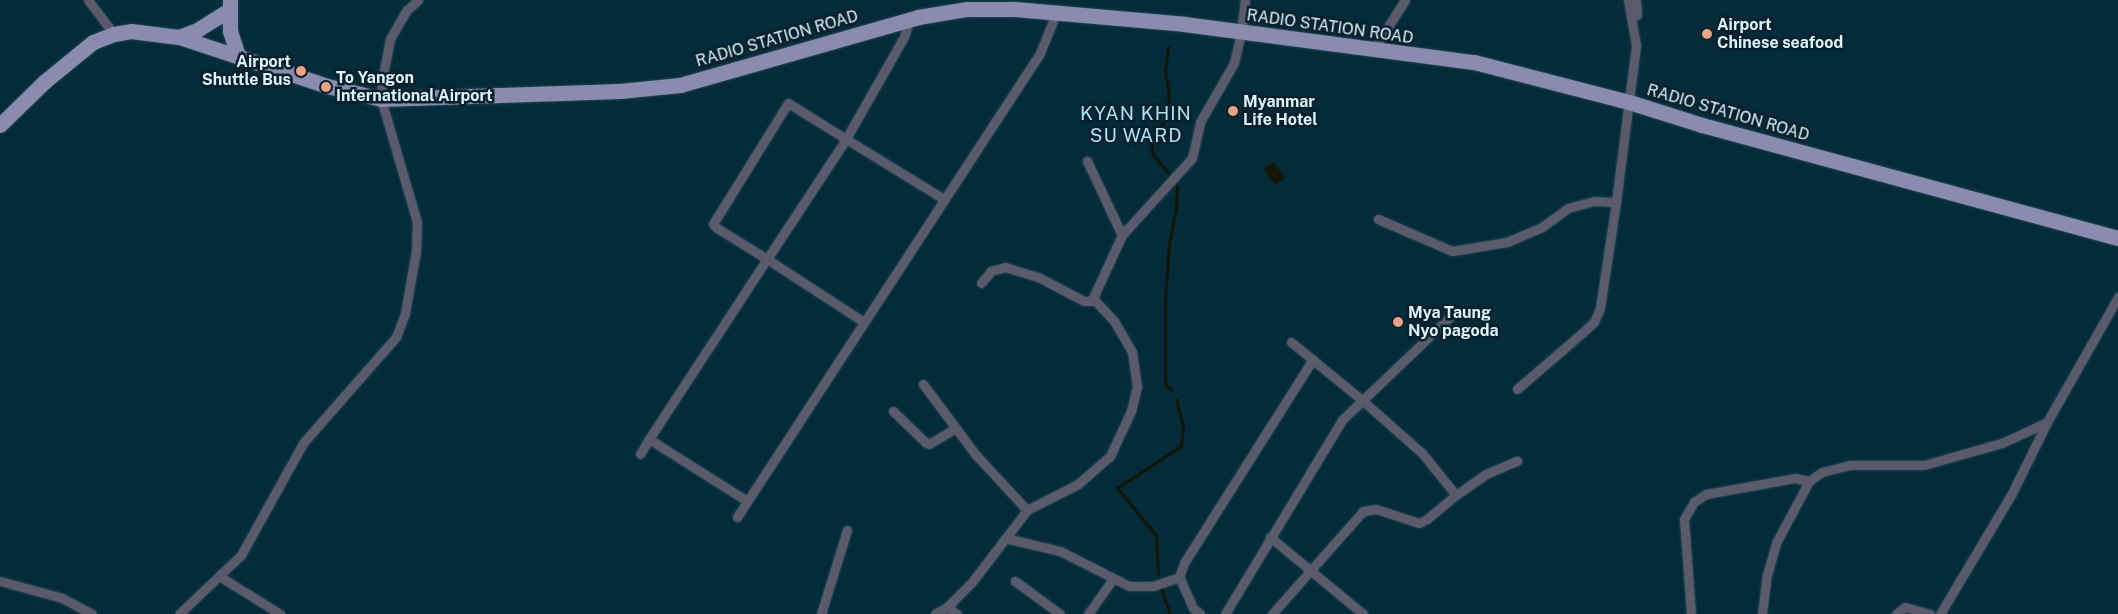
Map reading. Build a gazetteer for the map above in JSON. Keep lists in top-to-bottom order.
{
  "streets": {
    "main road": ["RADIO STATION ROAD"]
  },
  "districts": ["KYAN KHIN SU WARD"],
  "places": [
    "Airport Chinese seafood",
    "Airport Shuttle Bus",
    "To Yangon International Airport",
    "Myanmar Life Hotel",
    "Mya Taung Nyo pagoda"
  ]
}
